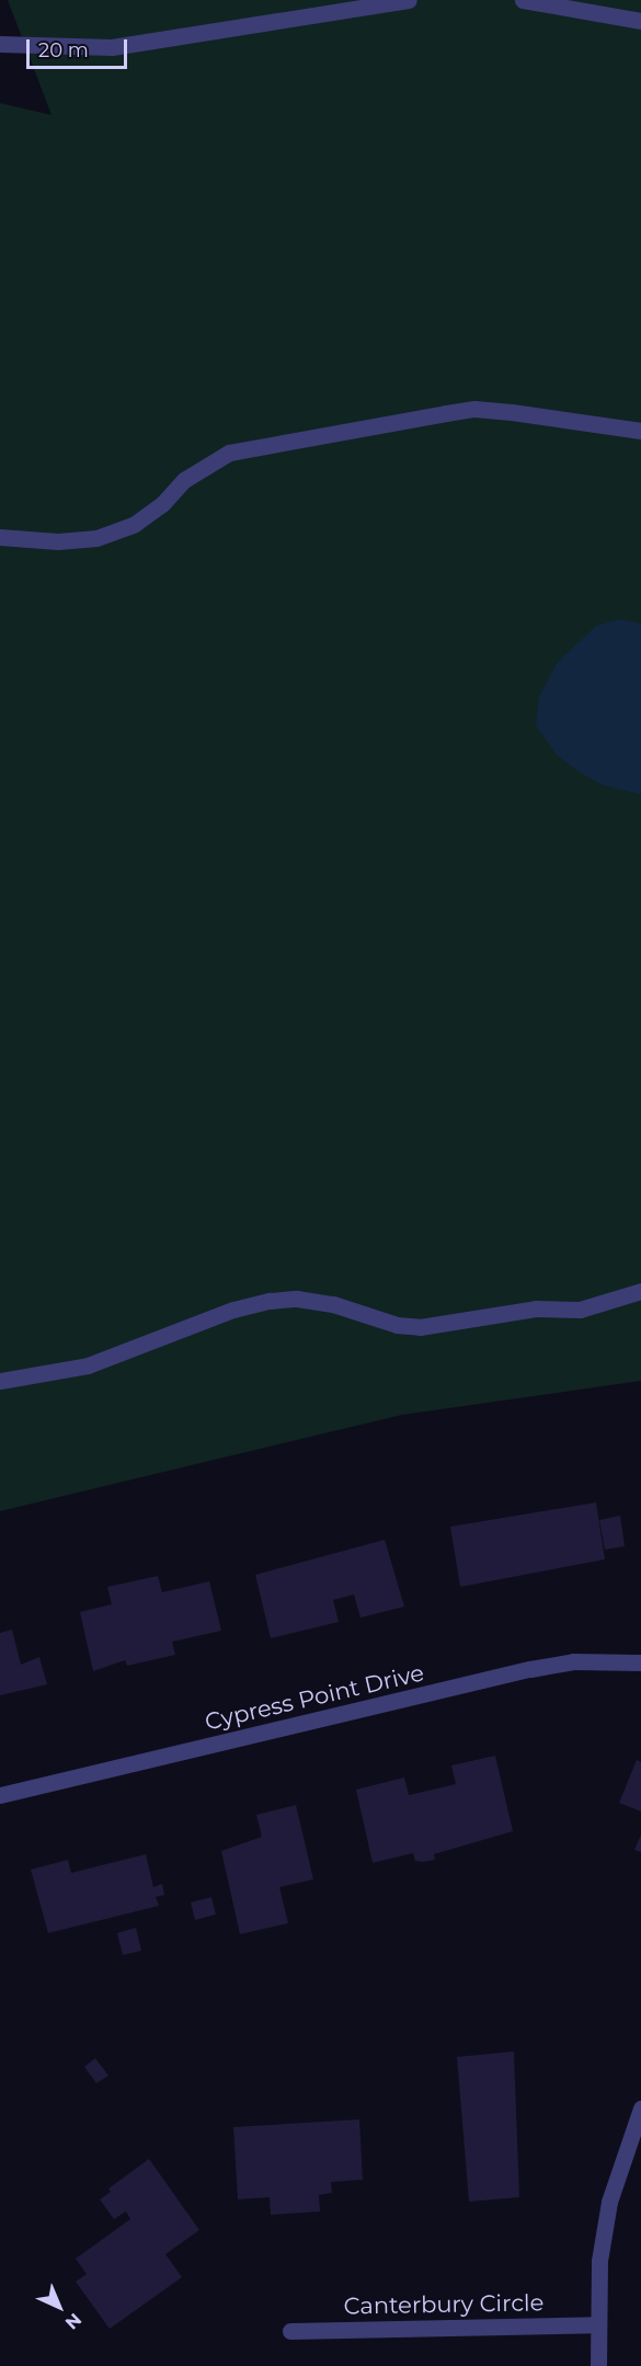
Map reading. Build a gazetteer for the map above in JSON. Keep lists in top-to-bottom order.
{
  "streets": {
    "street": ["Cypress Point Drive", "Canterbury Circle"]
  },
  "scale_bar": "20 m",
  "north": "bottom right"
}
